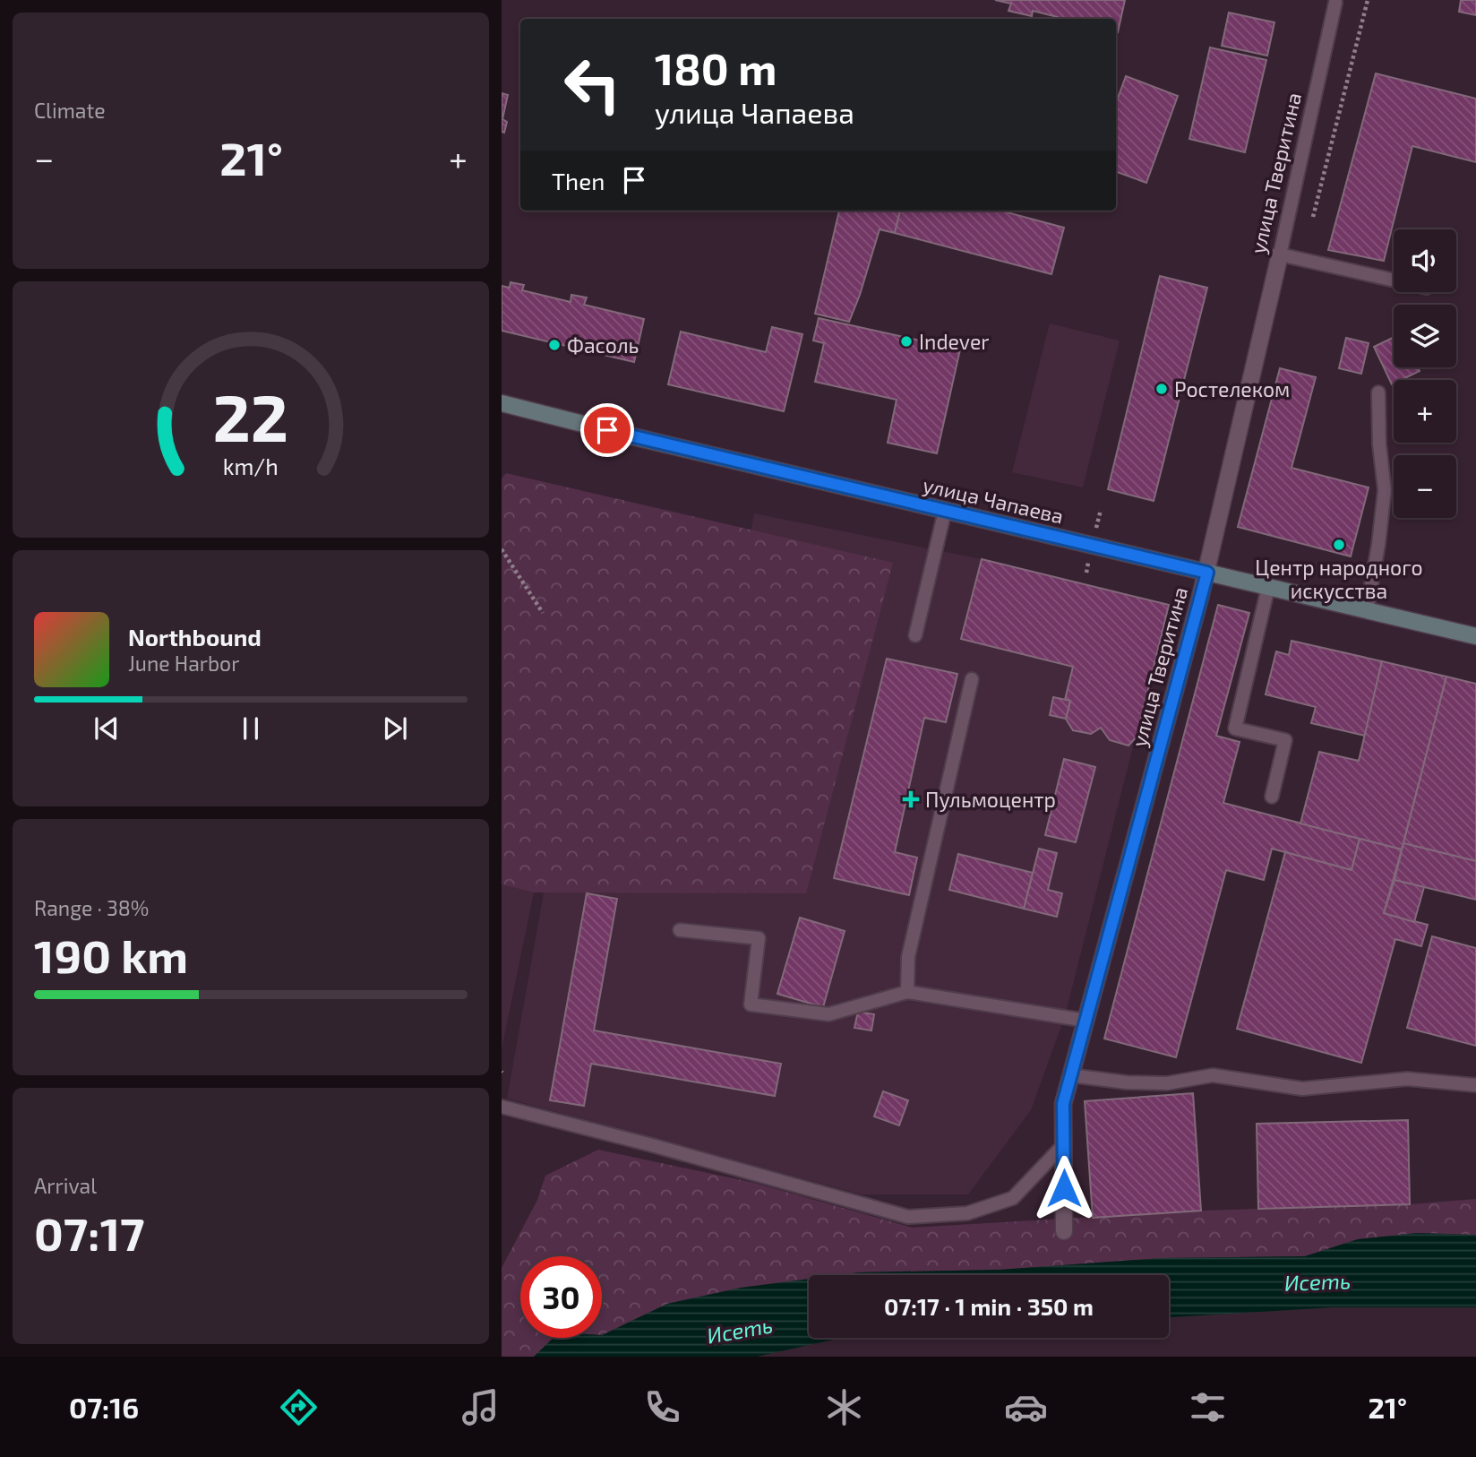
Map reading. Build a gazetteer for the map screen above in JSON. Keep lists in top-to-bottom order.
{
  "streets": {
    "main road": ["улица Чапаева"],
    "street": ["улица Тверитина"]
  },
  "crossings": [
    ["улица Тверитина", "улица Чапаева"]
  ],
  "water": ["Исеть"],
  "places": {
    "other": [
      "Indever",
      "Фасоль",
      "Ростелеком",
      "Центр народного искусства"
    ],
    "health": ["Пульмоцентр"]
  },
  "page": {
    "tile": [
      "Climate",
      ["Range · 38%", "190 km"],
      ["Arrival", "07:17"]
    ],
    "turn": ["180 m", "улица Чапаева"],
    "heat": ["−", "21°", "+"],
    "then": "Then",
    "map_buttons": ["+", "−"],
    "song": ["Northbound", "June Harbor"],
    "limit": "30",
    "trip": "07:17 · 1 min · 350 m",
    "tabs": ["07:16", "21°"],
    "gauge": ["22", "km/h"]
  }
}
